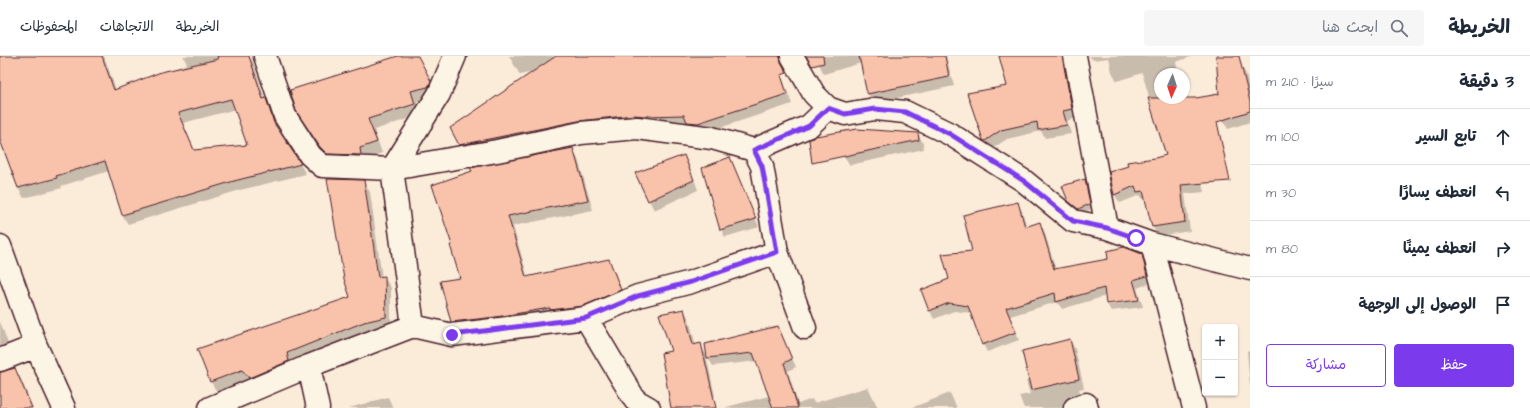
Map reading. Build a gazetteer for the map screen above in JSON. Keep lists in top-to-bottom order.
{
  "north": "bottom",
  "page": {
    "header": "الخريطة",
    "search": "ابحث هنا",
    "nav": ["الخريطة", "الاتجاهات", "المحفوظات"],
    "heading": ["3 دقيقة", "سيرًا · 210 m"],
    "list": [
      ["تابع السير", "100 m"],
      ["انعطف يسارًا", "30 m"],
      ["انعطف يمينًا", "80 m"],
      "الوصول إلى الوجهة"
    ],
    "map_buttons": ["+", "−"],
    "buttons": ["حفظ", "مشاركة"]
  }
}
